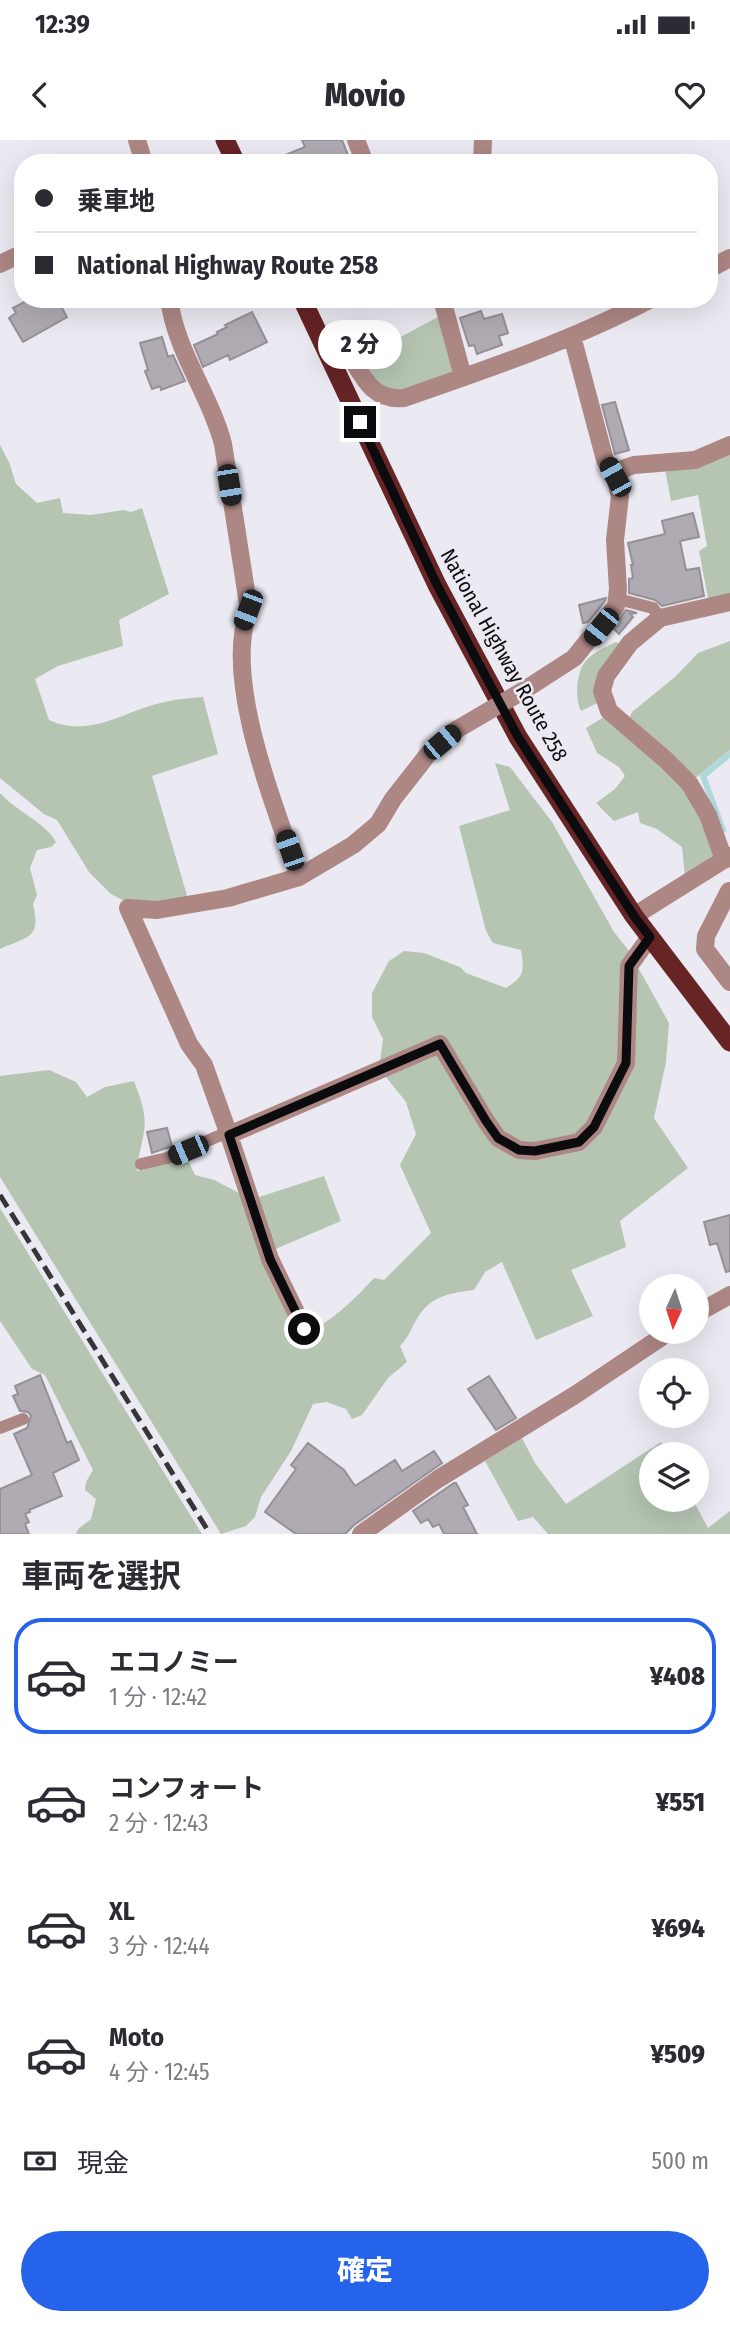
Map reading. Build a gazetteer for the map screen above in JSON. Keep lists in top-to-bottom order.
{
  "streets": {
    "highway": ["National Highway Route 258"]
  },
  "north": "bottom",
  "page": {
    "status": "12:39",
    "header": "Movio",
    "banner": ["乗車地", "National Highway Route 258"],
    "bubble": "2 分",
    "heading": "車両を選択",
    "list": [
      {
        "name": "エコノミー",
        "note": "1 分 · 12:42",
        "value": "¥408"
      },
      {
        "name": "コンフォート",
        "note": "2 分 · 12:43",
        "value": "¥551"
      },
      {
        "name": "XL",
        "note": "3 分 · 12:44",
        "value": "¥694"
      },
      {
        "name": "Moto",
        "note": "4 分 · 12:45",
        "value": "¥509"
      }
    ],
    "pay": ["現金", "500 m"],
    "buttons": "確定"
  }
}
